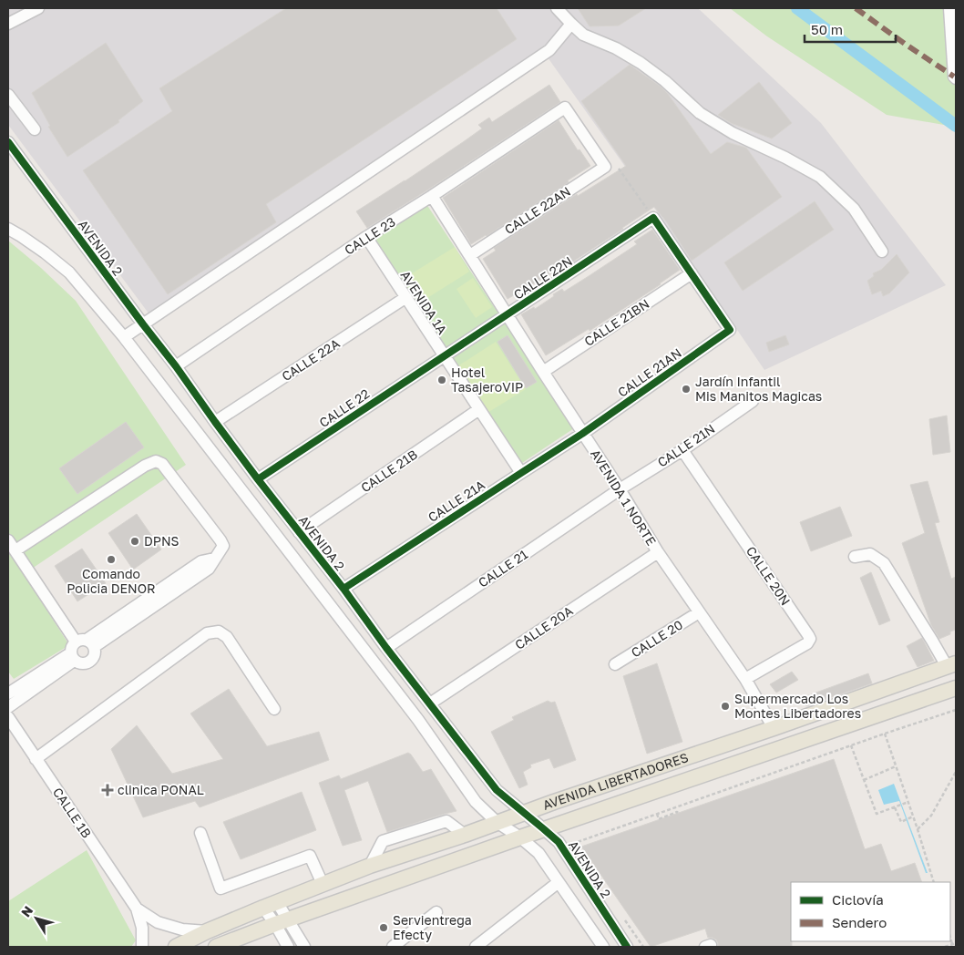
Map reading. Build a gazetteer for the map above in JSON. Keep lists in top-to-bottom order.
{
  "streets": {
    "main road": ["AVENIDA LIBERTADORES"],
    "street": [
      "CALLE 22AN",
      "CALLE 23",
      "AVENIDA 2",
      "CALLE 22N",
      "AVENIDA 1A",
      "CALLE 21BN",
      "CALLE 22A",
      "CALLE 21AN",
      "CALLE 22",
      "CALLE 21N",
      "CALLE 21B",
      "AVENIDA 1 NORTE",
      "CALLE 21A",
      "CALLE 21",
      "CALLE 20N",
      "CALLE 20A",
      "CALLE 20",
      "CALLE 1B"
    ]
  },
  "crossings": [
    ["CALLE 22AN", "CALLE 23"],
    ["CALLE 22AN", "AVENIDA 1 NORTE"],
    ["CALLE 23", "AVENIDA 2"],
    ["CALLE 23", "AVENIDA 1A"],
    ["CALLE 23", "AVENIDA 1 NORTE"],
    ["AVENIDA 2", "CALLE 22A"],
    ["AVENIDA 2", "CALLE 22"],
    ["AVENIDA 2", "CALLE 21B"],
    ["AVENIDA 2", "CALLE 21A"],
    ["AVENIDA 2", "CALLE 21"],
    ["AVENIDA 2", "CALLE 20A"],
    ["AVENIDA 2", "AVENIDA LIBERTADORES"],
    ["CALLE 22N", "AVENIDA 1A"],
    ["CALLE 22N", "CALLE 22"],
    ["CALLE 22N", "AVENIDA 1 NORTE"],
    ["AVENIDA 1A", "CALLE 22A"],
    ["AVENIDA 1A", "CALLE 22"],
    ["AVENIDA 1A", "CALLE 21B"],
    ["AVENIDA 1A", "CALLE 21A"],
    ["CALLE 21BN", "CALLE 21AN"],
    ["CALLE 21BN", "AVENIDA 1 NORTE"],
    ["CALLE 21AN", "AVENIDA 1 NORTE"],
    ["CALLE 21AN", "CALLE 21A"],
    ["CALLE 21N", "AVENIDA 1 NORTE"],
    ["CALLE 21N", "CALLE 21"],
    ["CALLE 21N", "CALLE 20N"],
    ["AVENIDA 1 NORTE", "CALLE 21A"],
    ["AVENIDA 1 NORTE", "CALLE 21"],
    ["AVENIDA 1 NORTE", "CALLE 20N"],
    ["AVENIDA 1 NORTE", "CALLE 20A"],
    ["AVENIDA 1 NORTE", "CALLE 20"],
    ["AVENIDA 1 NORTE", "AVENIDA LIBERTADORES"],
    ["AVENIDA LIBERTADORES", "CALLE 1B"]
  ],
  "places": {
    "other": [
      "Hotel TasajeroVIP",
      "Jardín Infantil Mis Manitos Magicas",
      "DPNS",
      "Comando Policia DENOR",
      "Supermercado Los Montes Libertadores",
      "Servientrega Efecty"
    ],
    "health": ["clinica PONAL"]
  },
  "legend": ["Ciclovía", "Sendero"],
  "scale_bar": "50 m",
  "north": "top left"
}
